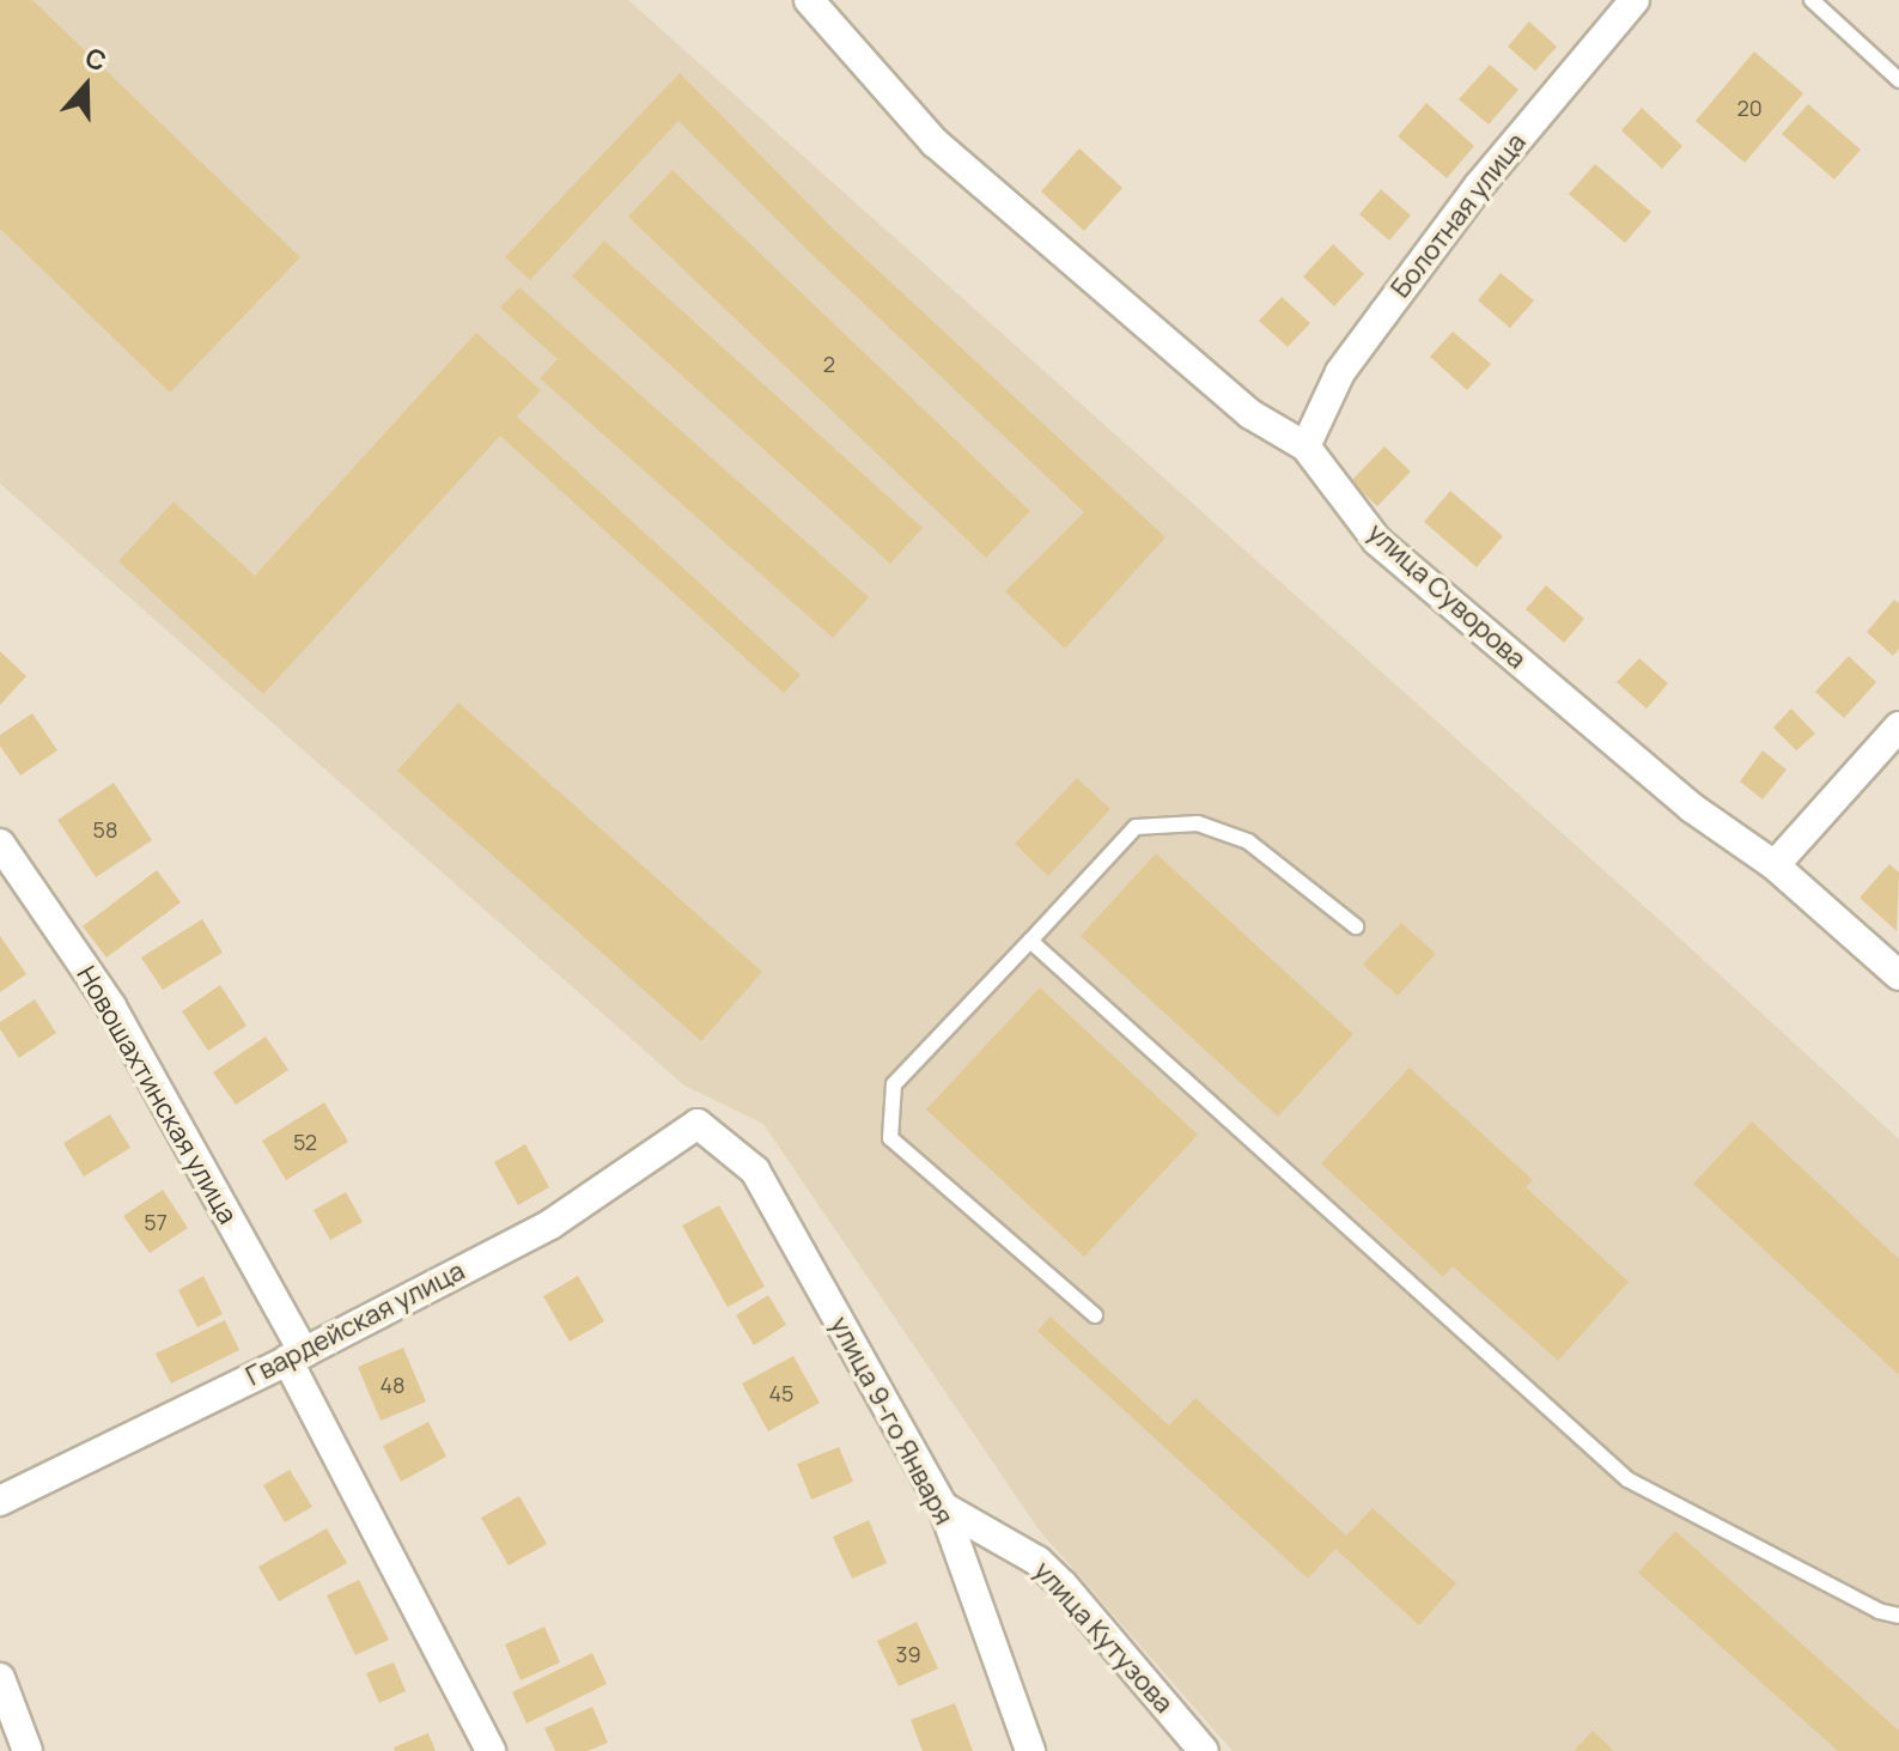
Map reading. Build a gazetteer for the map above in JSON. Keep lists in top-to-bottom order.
{
  "streets": {
    "street": [
      "Болотная улица",
      "улица Суворова",
      "Новошахтинская улица",
      "Гвардейская улица",
      "улица 9-го Января",
      "улица Кутузова"
    ]
  },
  "crossings": [
    ["Болотная улица", "улица Суворова"],
    ["Новошахтинская улица", "Гвардейская улица"],
    ["Гвардейская улица", "улица 9-го Января"],
    ["улица 9-го Января", "улица Кутузова"]
  ],
  "house_numbers": [
    "20",
    "2",
    "58",
    "52",
    "57",
    "48",
    "45",
    "39"
  ],
  "north": "top"
}
